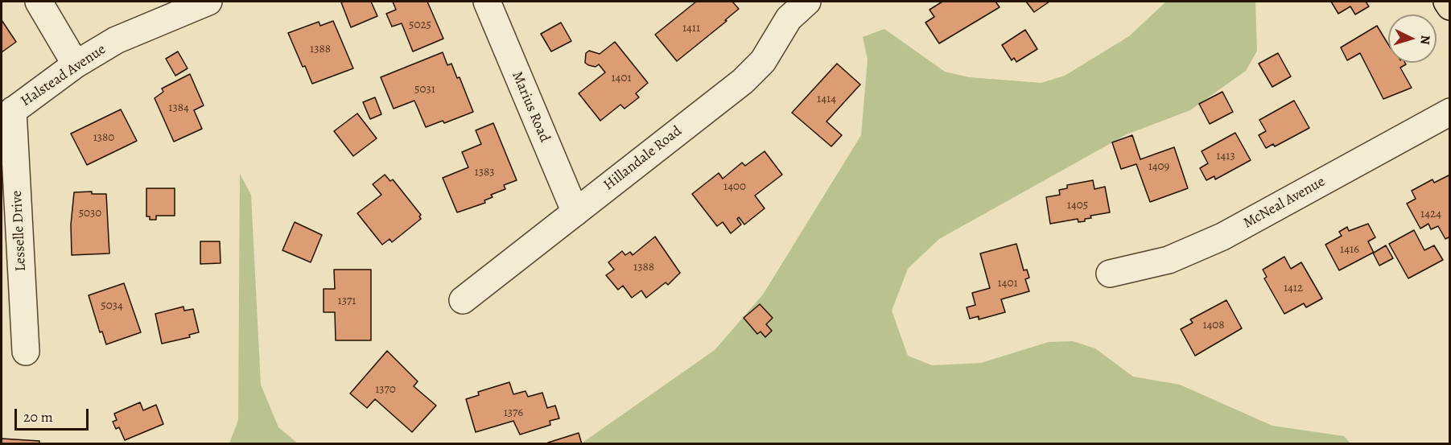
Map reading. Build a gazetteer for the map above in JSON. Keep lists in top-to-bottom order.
{
  "streets": {
    "street": [
      "Halstead Avenue",
      "Marius Road",
      "Hillandale Road",
      "McNeal Avenue",
      "Lesselle Drive"
    ]
  },
  "crossings": [
    ["Halstead Avenue", "Lesselle Drive"],
    ["Marius Road", "Hillandale Road"]
  ],
  "house_numbers": [
    "5025",
    "1411",
    "1388",
    "1401",
    "5031",
    "1414",
    "1384",
    "1380",
    "1413",
    "1409",
    "1383",
    "1400",
    "1405",
    "5030",
    "1424",
    "1416",
    "1388",
    "1401",
    "1412",
    "1371",
    "5034",
    "1408",
    "1370",
    "1376"
  ],
  "scale_bar": "20 m",
  "north": "right"
}
